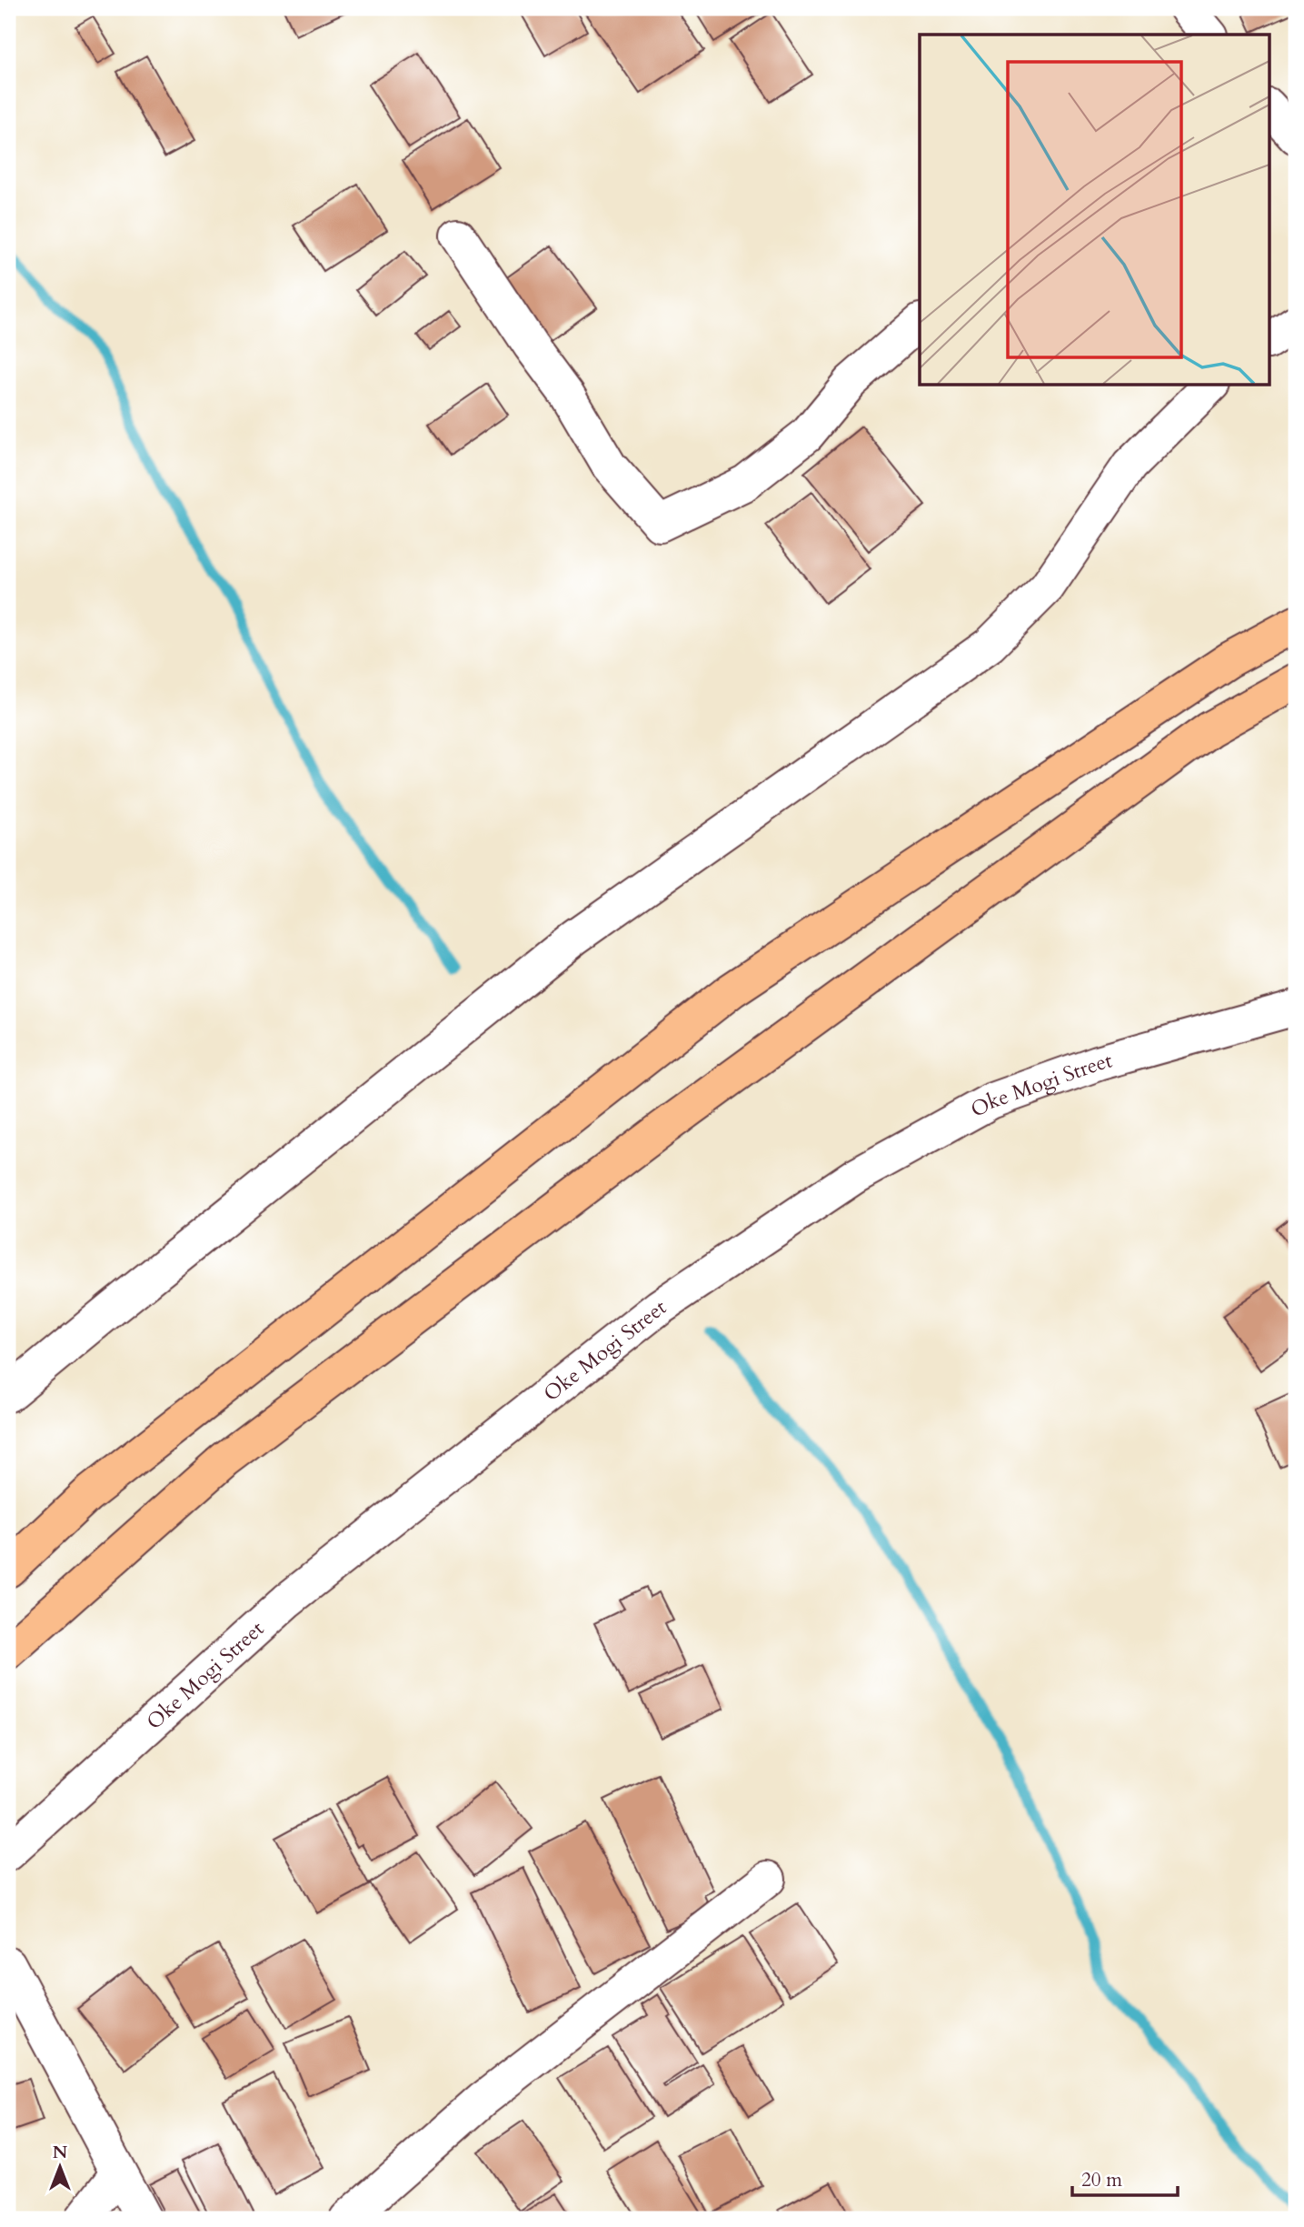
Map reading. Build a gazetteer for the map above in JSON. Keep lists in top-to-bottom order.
{
  "streets": {
    "street": ["Oke Mogi Street"]
  },
  "scale_bar": "20 m",
  "north": "top"
}
